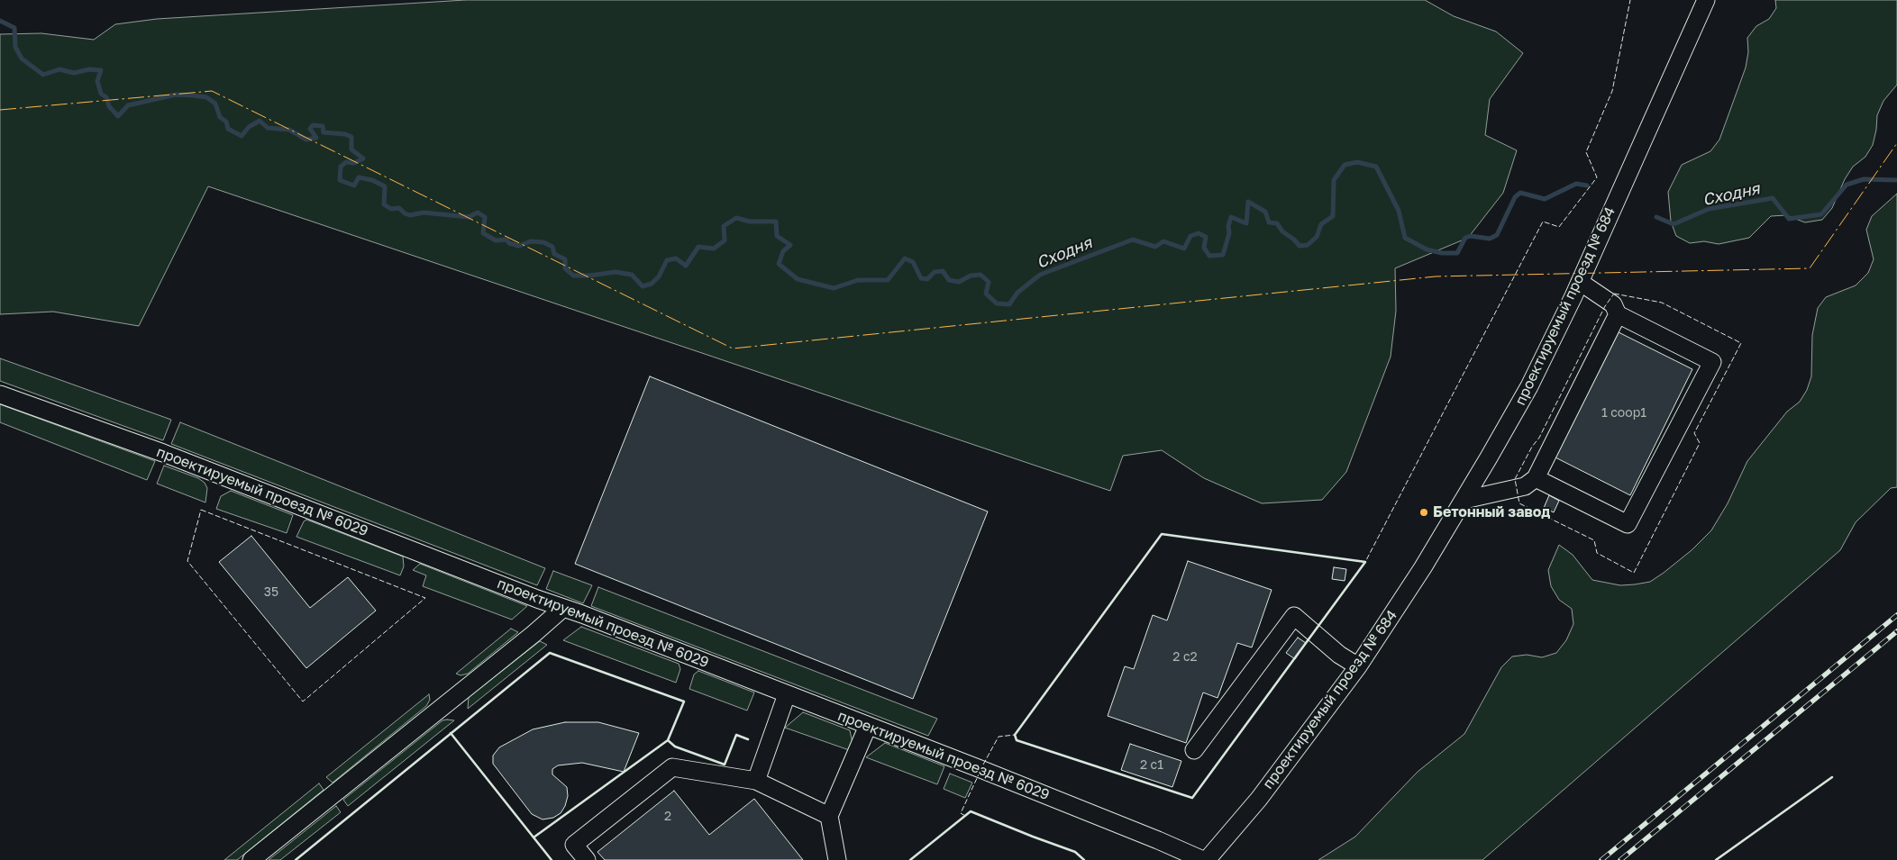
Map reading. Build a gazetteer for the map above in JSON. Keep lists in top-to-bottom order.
{
  "streets": {
    "street": ["проектируемый проезд № 684", "проектируемый проезд № 6029"]
  },
  "water": ["Сходня"],
  "places": ["Бетонный завод"],
  "house_numbers": [
    "1 соор1",
    "35",
    "2 с2",
    "2 с1",
    "2"
  ]
}
